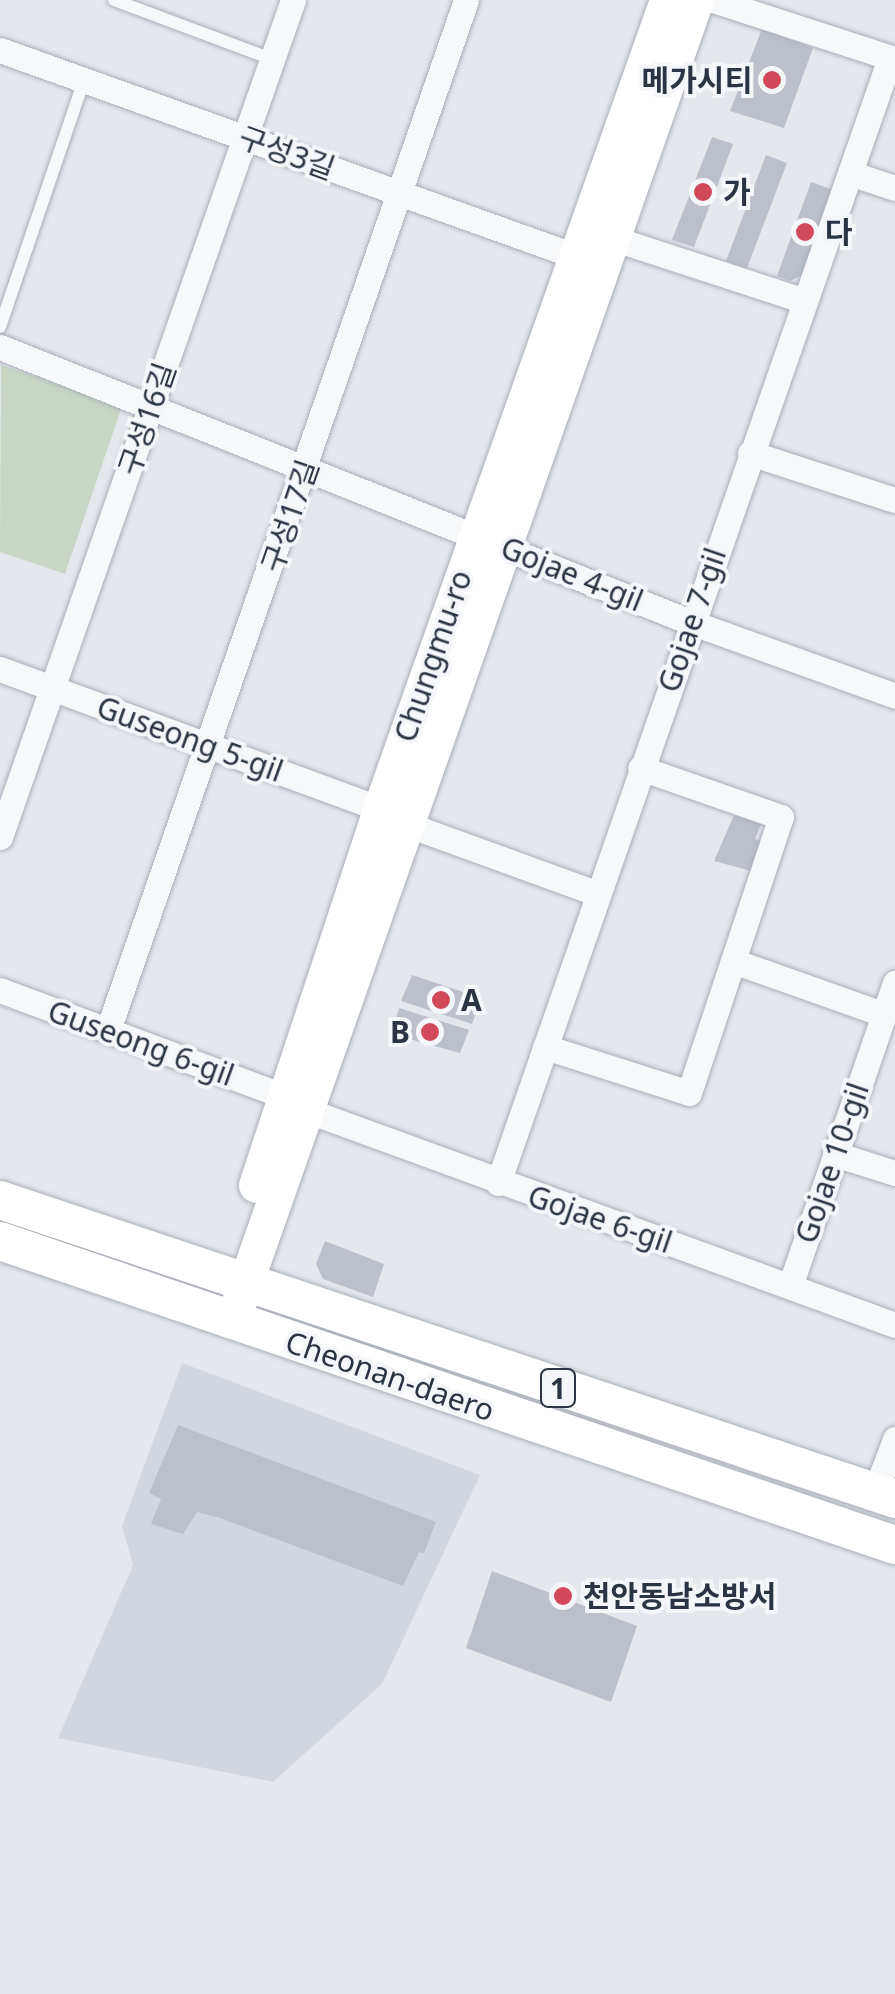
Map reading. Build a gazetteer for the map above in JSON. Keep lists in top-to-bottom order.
{
  "streets": {
    "main road": ["Chungmu-ro", "Cheonan-daero", "1"],
    "street": [
      "구성3길",
      "구성16길",
      "구성17길",
      "Gojae 4-gil",
      "Gojae 7-gil",
      "Guseong 5-gil",
      "Guseong 6-gil",
      "Gojae 10-gil",
      "Gojae 6-gil"
    ]
  },
  "crossings": [
    ["구성3길", "구성16길"],
    ["구성3길", "구성17길"],
    ["구성3길", "Chungmu-ro"],
    ["구성16길", "Gojae 4-gil"],
    ["구성16길", "Guseong 5-gil"],
    ["구성17길", "Gojae 4-gil"],
    ["구성17길", "Guseong 5-gil"],
    ["구성17길", "Guseong 6-gil"],
    ["Gojae 4-gil", "Gojae 7-gil"],
    ["Gojae 4-gil", "Chungmu-ro"],
    ["Gojae 7-gil", "Gojae 6-gil"],
    ["Chungmu-ro", "Guseong 5-gil"],
    ["Chungmu-ro", "Guseong 6-gil"],
    ["Chungmu-ro", "Gojae 6-gil"],
    ["Chungmu-ro", "Cheonan-daero"],
    ["Guseong 6-gil", "Gojae 6-gil"],
    ["Gojae 10-gil", "Gojae 6-gil"]
  ],
  "places": [
    "메가시티",
    "가",
    "다",
    "A",
    "B",
    "천안동남소방서"
  ]
}
